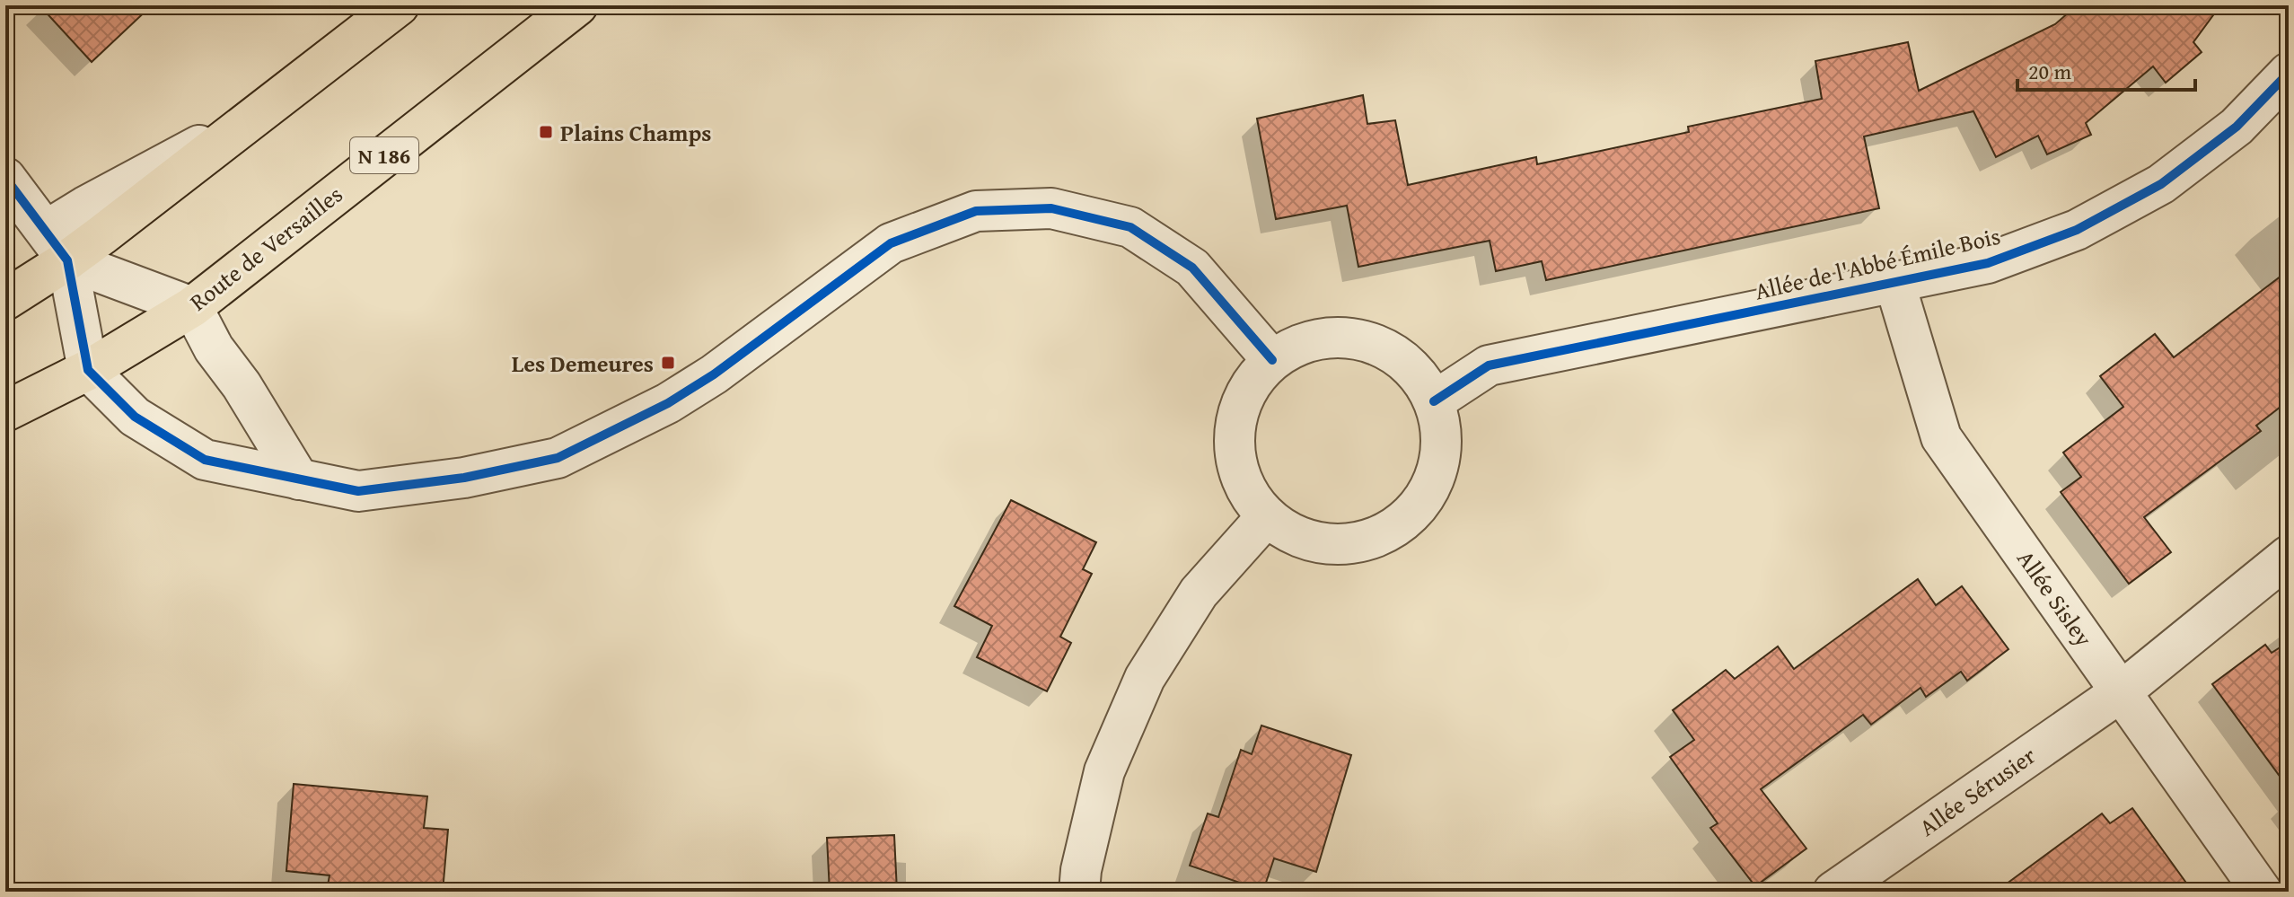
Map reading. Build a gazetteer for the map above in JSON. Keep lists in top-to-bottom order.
{
  "streets": {
    "main road": ["N 186", "Route de Versailles"],
    "street": ["Allée de l'Abbé Émile Bois", "Allée Sisley", "Allée Sérusier"]
  },
  "crossings": [
    ["Allée de l'Abbé Émile Bois", "Allée Sisley"],
    ["Allée Sisley", "Allée Sérusier"]
  ],
  "places": {
    "transit": ["Plains Champs", "Les Demeures"]
  },
  "scale_bar": "20 m"
}
